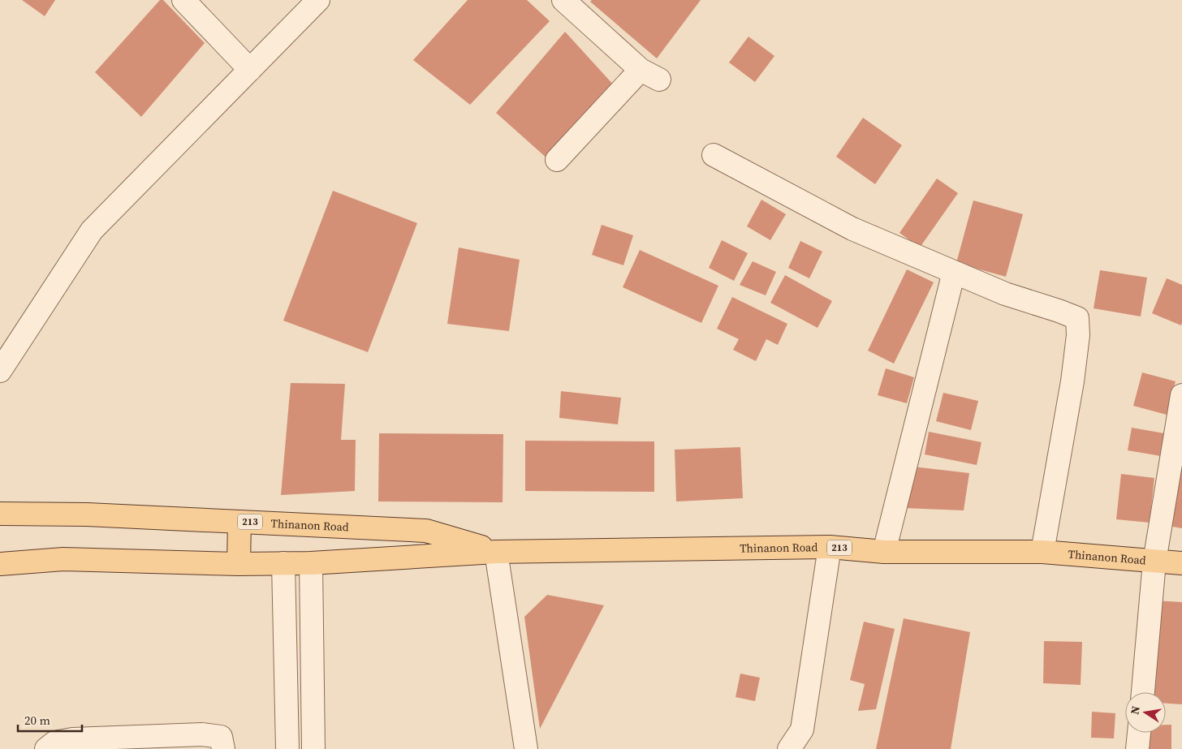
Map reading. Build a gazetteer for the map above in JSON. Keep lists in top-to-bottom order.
{
  "streets": {
    "main road": ["213", "Thinanon Road"]
  },
  "scale_bar": "20 m",
  "north": "left"
}
